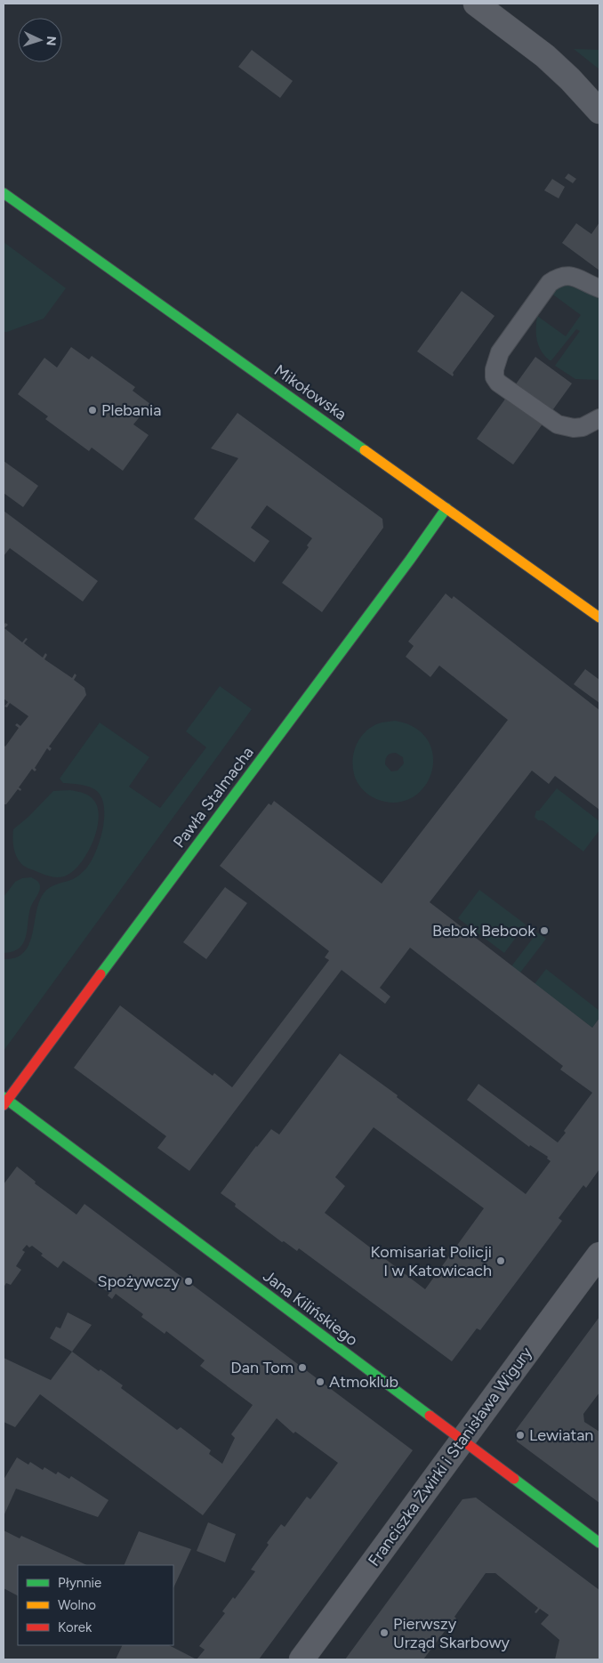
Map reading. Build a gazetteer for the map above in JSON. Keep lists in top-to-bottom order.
{
  "streets": {
    "street": [
      "Mikołowska",
      "Pawła Stalmacha",
      "Jana Kilińskiego",
      "Franciszka Żwirki i Stanisława Wigury"
    ]
  },
  "crossings": [
    ["Mikołowska", "Pawła Stalmacha"],
    ["Pawła Stalmacha", "Jana Kilińskiego"],
    ["Jana Kilińskiego", "Franciszka Żwirki i Stanisława Wigury"]
  ],
  "places": [
    "Plebania",
    "Bebok Bebook",
    "Komisariat Policji I w Katowicach",
    "Spożywczy",
    "Dan Tom",
    "Atmoklub",
    "Lewiatan",
    "Pierwszy Urząd Skarbowy"
  ],
  "legend": ["Płynnie", "Wolno", "Korek"],
  "north": "right"
}
